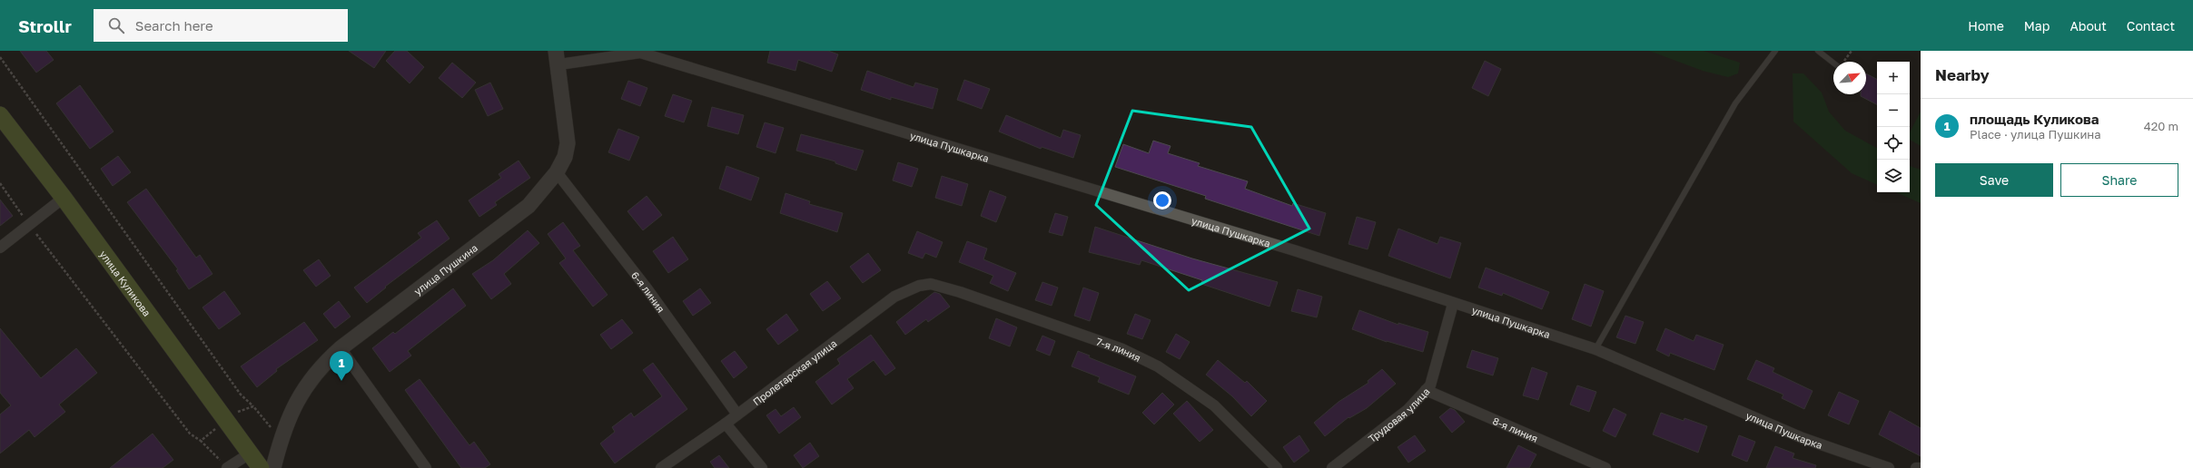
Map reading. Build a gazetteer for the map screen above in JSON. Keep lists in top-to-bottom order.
{
  "streets": {
    "main road": ["улица Куликова"],
    "street": [
      "улица Пушкарка",
      "улица Пушкина",
      "6-я линия",
      "7-я линия",
      "Пролетарская улица",
      "Трудовая улица",
      "8-я линия"
    ]
  },
  "crossings": [
    ["улица Пушкарка", "улица Пушкина"],
    ["улица Пушкарка", "Трудовая улица"],
    ["улица Пушкина", "6-я линия"],
    ["6-я линия", "Пролетарская улица"],
    ["7-я линия", "Пролетарская улица"],
    ["Трудовая улица", "8-я линия"]
  ],
  "north": "top right",
  "page": {
    "header": "Strollr",
    "search": "Search here",
    "nav": [
      "Home",
      "Map",
      "About",
      "Contact"
    ],
    "heading": "Nearby",
    "map_buttons": ["+", "−"],
    "list": [
      {
        "mark": "1",
        "name": "площадь Куликова",
        "note": "Place · улица Пушкина",
        "value": "420 m"
      }
    ],
    "buttons": ["Save", "Share"],
    "pins": "1"
  }
}
